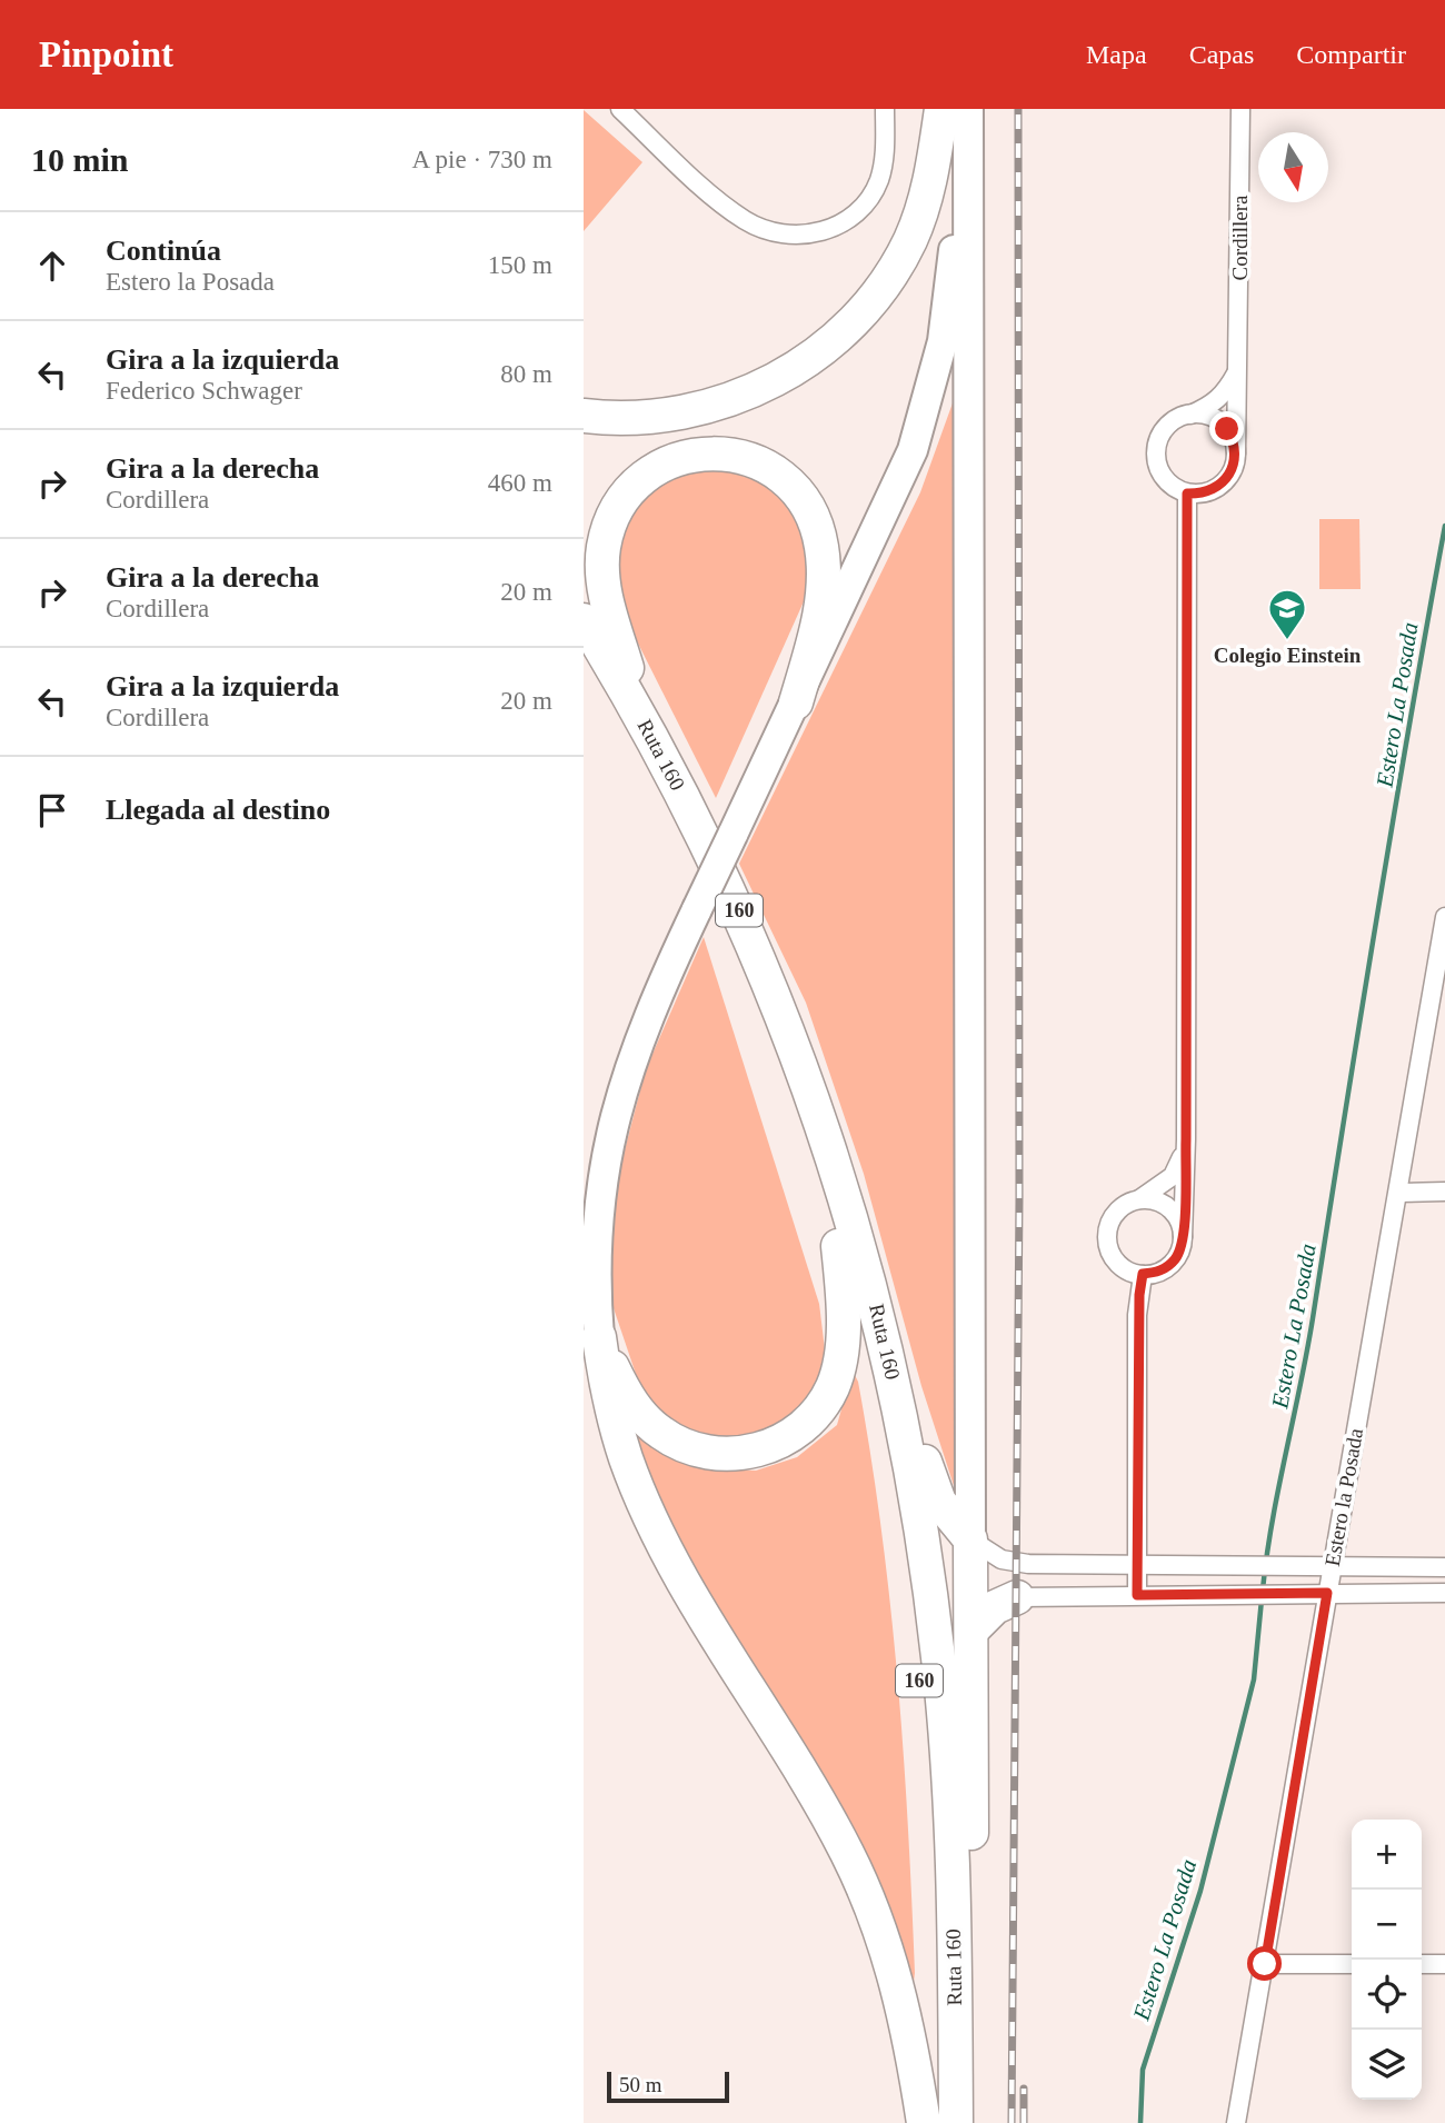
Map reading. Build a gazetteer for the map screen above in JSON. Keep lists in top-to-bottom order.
{
  "streets": {
    "highway": ["Ruta 160", "160"],
    "street": ["Cordillera", "Estero la Posada"]
  },
  "water": ["Estero La Posada"],
  "places": {
    "school or university": ["Colegio Einstein"]
  },
  "scale_bar": "50 m",
  "north": "bottom",
  "page": {
    "header": "Pinpoint",
    "nav": ["Mapa", "Capas", "Compartir"],
    "heading": ["10 min", "A pie · 730 m"],
    "list": [
      ["Continúa", "Estero la Posada", "150 m"],
      ["Gira a la izquierda", "Federico Schwager", "80 m"],
      ["Gira a la derecha", "Cordillera", "460 m"],
      ["Gira a la derecha", "Cordillera", "20 m"],
      ["Gira a la izquierda", "Cordillera", "20 m"],
      "Llegada al destino"
    ],
    "map_buttons": ["+", "−"],
    "scale": "50 m"
  }
}
